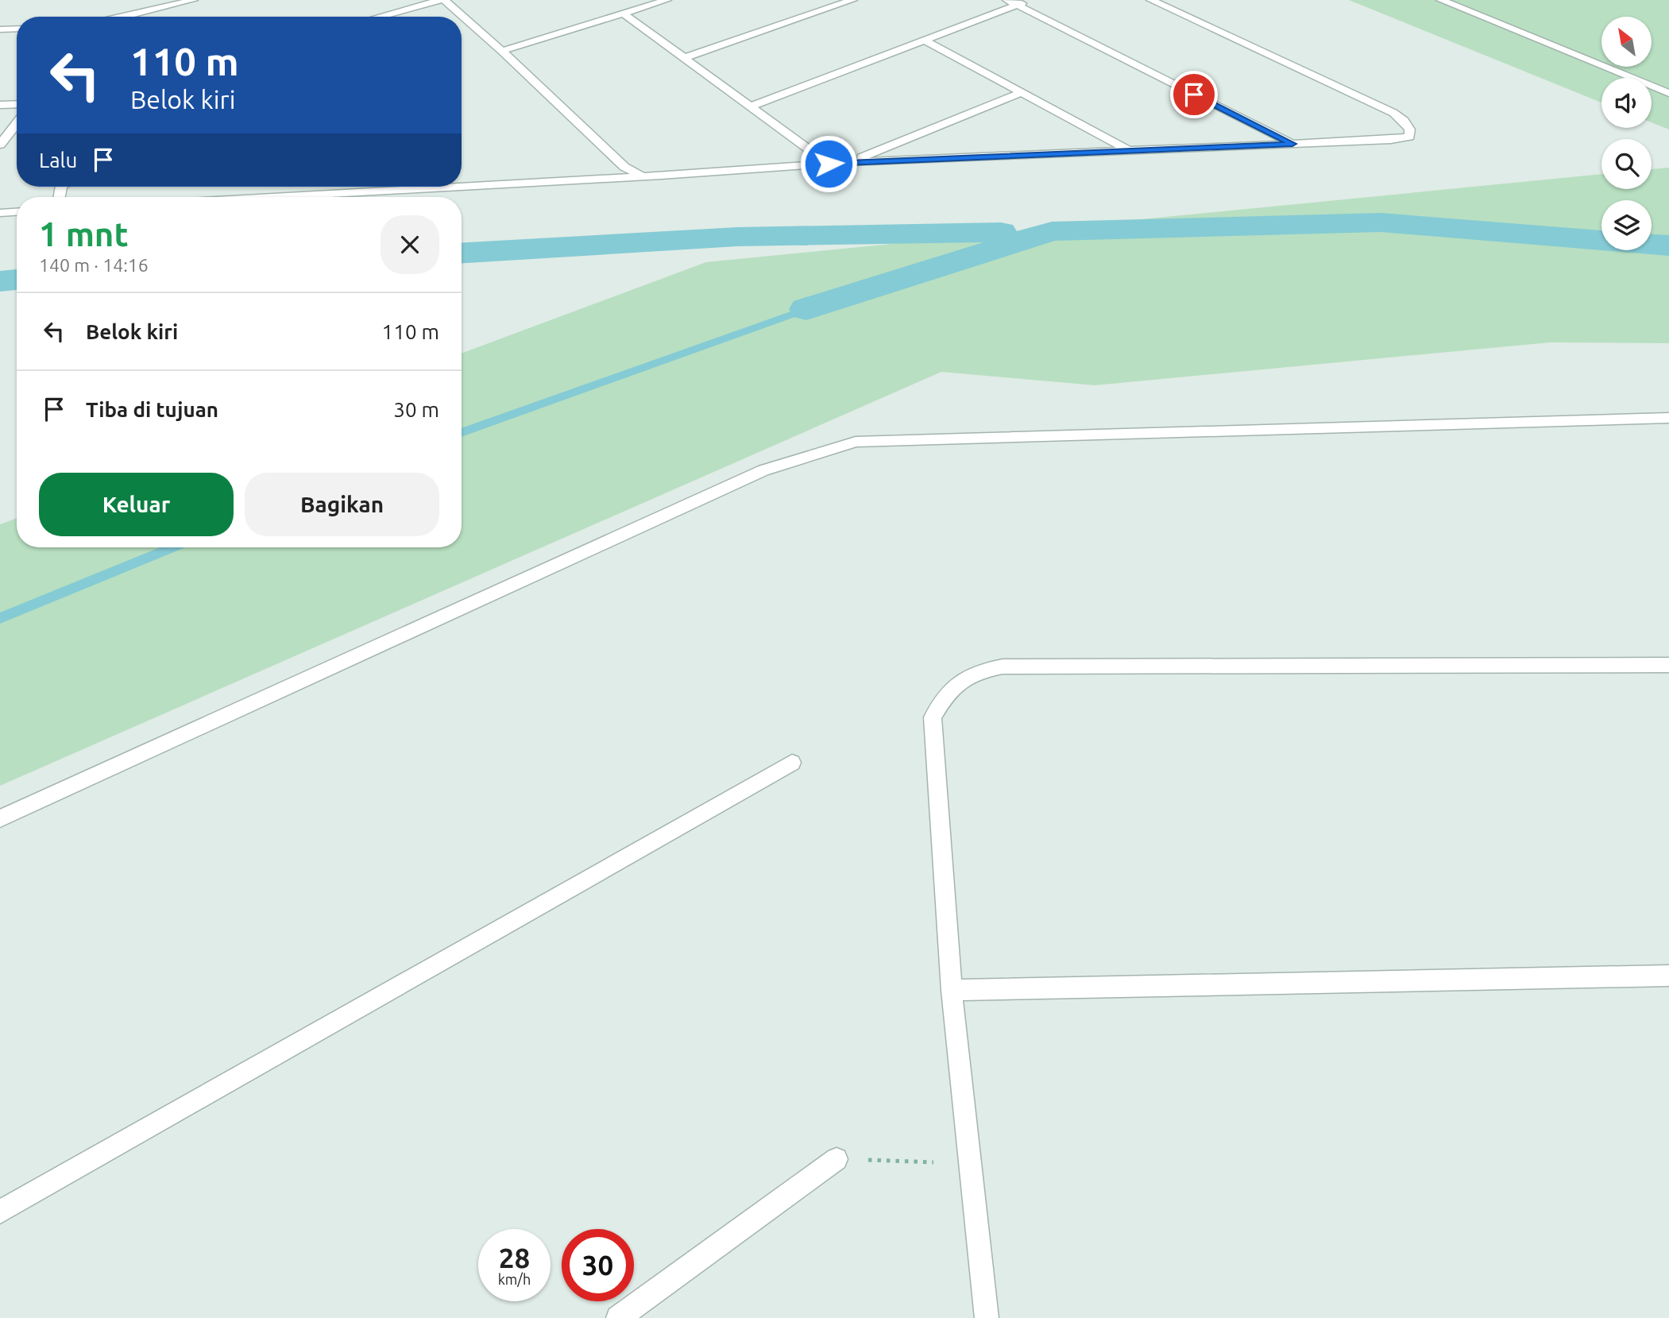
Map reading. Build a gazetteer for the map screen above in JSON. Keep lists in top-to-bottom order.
{
  "north": "top left",
  "page": {
    "turn": ["110 m", "Belok kiri"],
    "then": "Lalu",
    "heading": ["1 mnt", "140 m · 14:16"],
    "list": [
      {
        "name": "Belok kiri",
        "value": "110 m"
      },
      {
        "name": "Tiba di tujuan",
        "value": "30 m"
      }
    ],
    "buttons": ["Keluar", "Bagikan"],
    "speed": "28 km/h",
    "limit": "30"
  }
}
